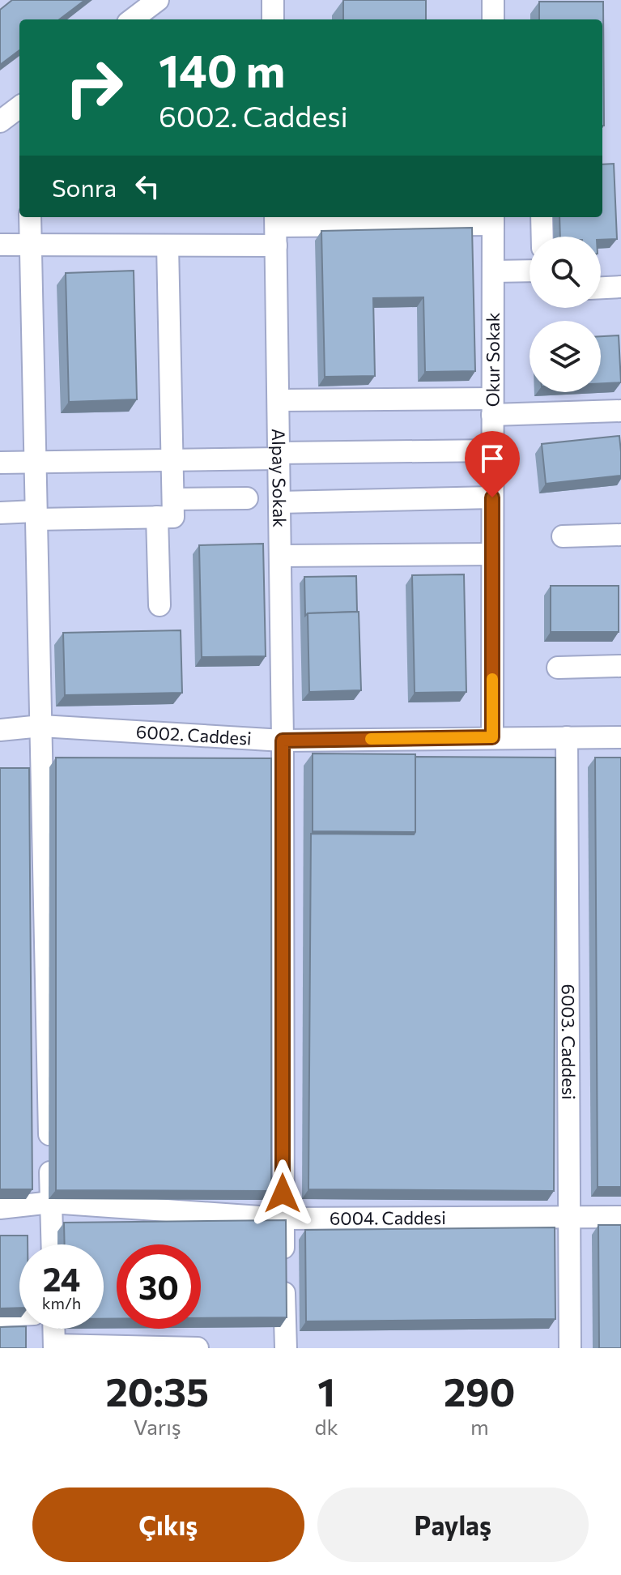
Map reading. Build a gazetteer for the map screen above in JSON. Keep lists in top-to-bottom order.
{
  "streets": {
    "street": [
      "Okur Sokak",
      "Alpay Sokak",
      "6002. Caddesi",
      "6003. Caddesi",
      "6004. Caddesi"
    ]
  },
  "crossings": [
    ["Okur Sokak", "6002. Caddesi"],
    ["Alpay Sokak", "6002. Caddesi"],
    ["Alpay Sokak", "6004. Caddesi"],
    ["6002. Caddesi", "6003. Caddesi"],
    ["6003. Caddesi", "6004. Caddesi"]
  ],
  "page": {
    "turn": ["140 m", "6002. Caddesi"],
    "then": "Sonra",
    "speed": "24 km/h",
    "limit": "30",
    "eta": [
      "20:35",
      "Varış",
      "1",
      "dk",
      "290",
      "m"
    ],
    "buttons": ["Çıkış", "Paylaş"]
  }
}
